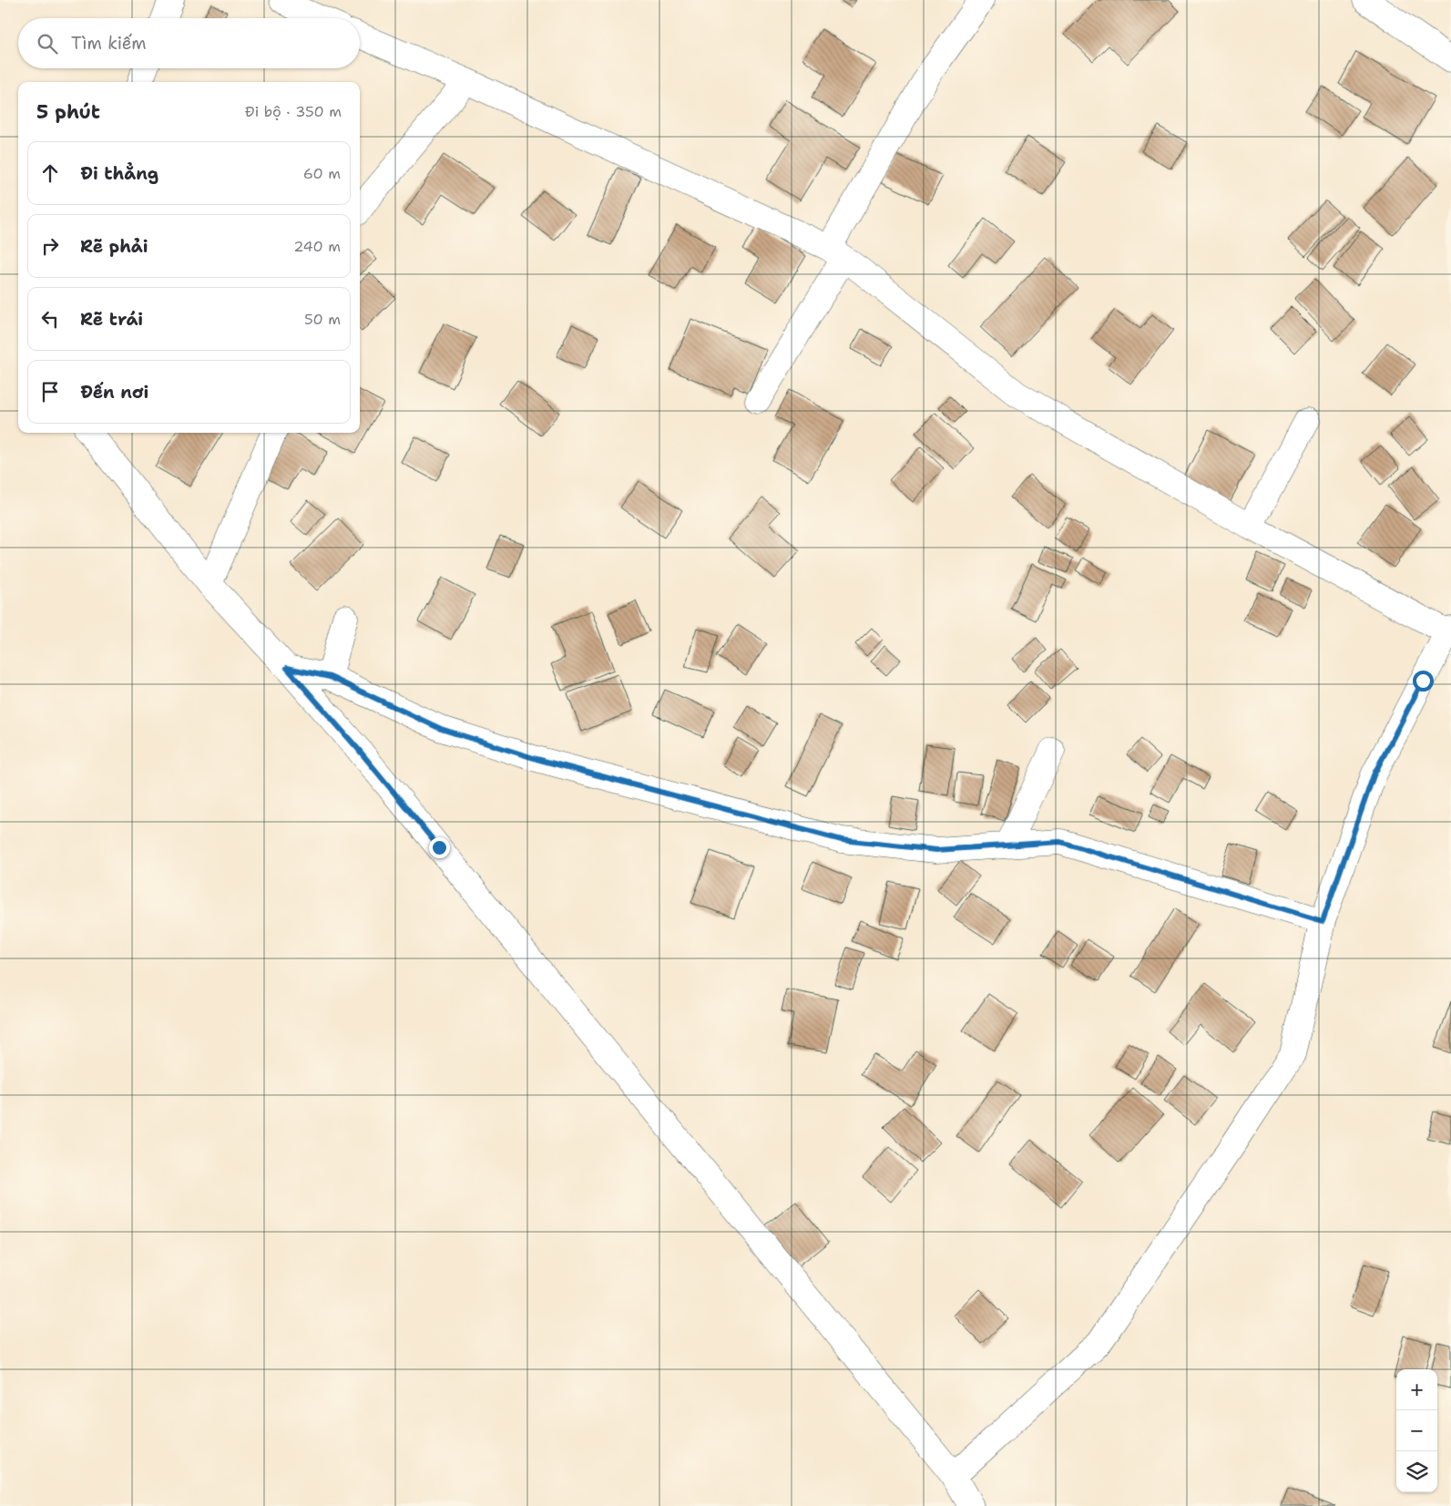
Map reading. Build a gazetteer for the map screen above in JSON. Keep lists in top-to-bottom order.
{
  "page": {
    "search": "Tìm kiếm",
    "heading": ["5 phút", "Đi bộ · 350 m"],
    "list": [
      ["Đi thẳng", "60 m"],
      ["Rẽ phải", "240 m"],
      ["Rẽ trái", "50 m"],
      "Đến nơi"
    ],
    "map_buttons": ["+", "−"]
  }
}
